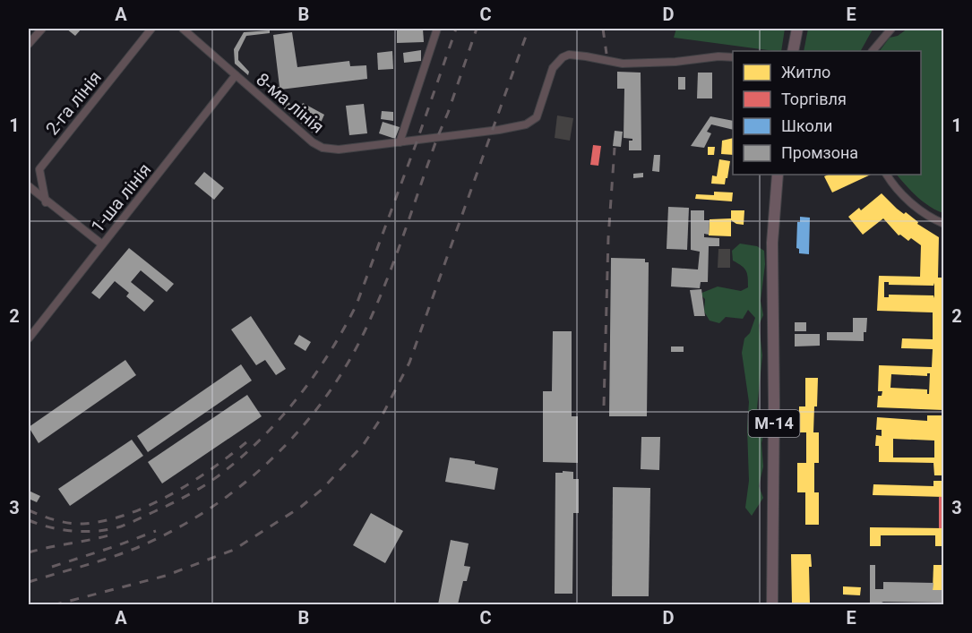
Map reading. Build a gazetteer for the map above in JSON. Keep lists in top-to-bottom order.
{
  "streets": {
    "main road": ["М-14"],
    "street": ["2-га лінія", "8-ма лінія", "1-ша лінія"]
  },
  "crossings": [
    ["8-ма лінія", "1-ша лінія"]
  ],
  "legend": [
    "Житло",
    "Торгівля",
    "Школи",
    "Промзона"
  ],
  "grid": {
    "columns": [
      "A",
      "B",
      "C",
      "D",
      "E"
    ],
    "rows": ["1", "2", "3"]
  }
}
